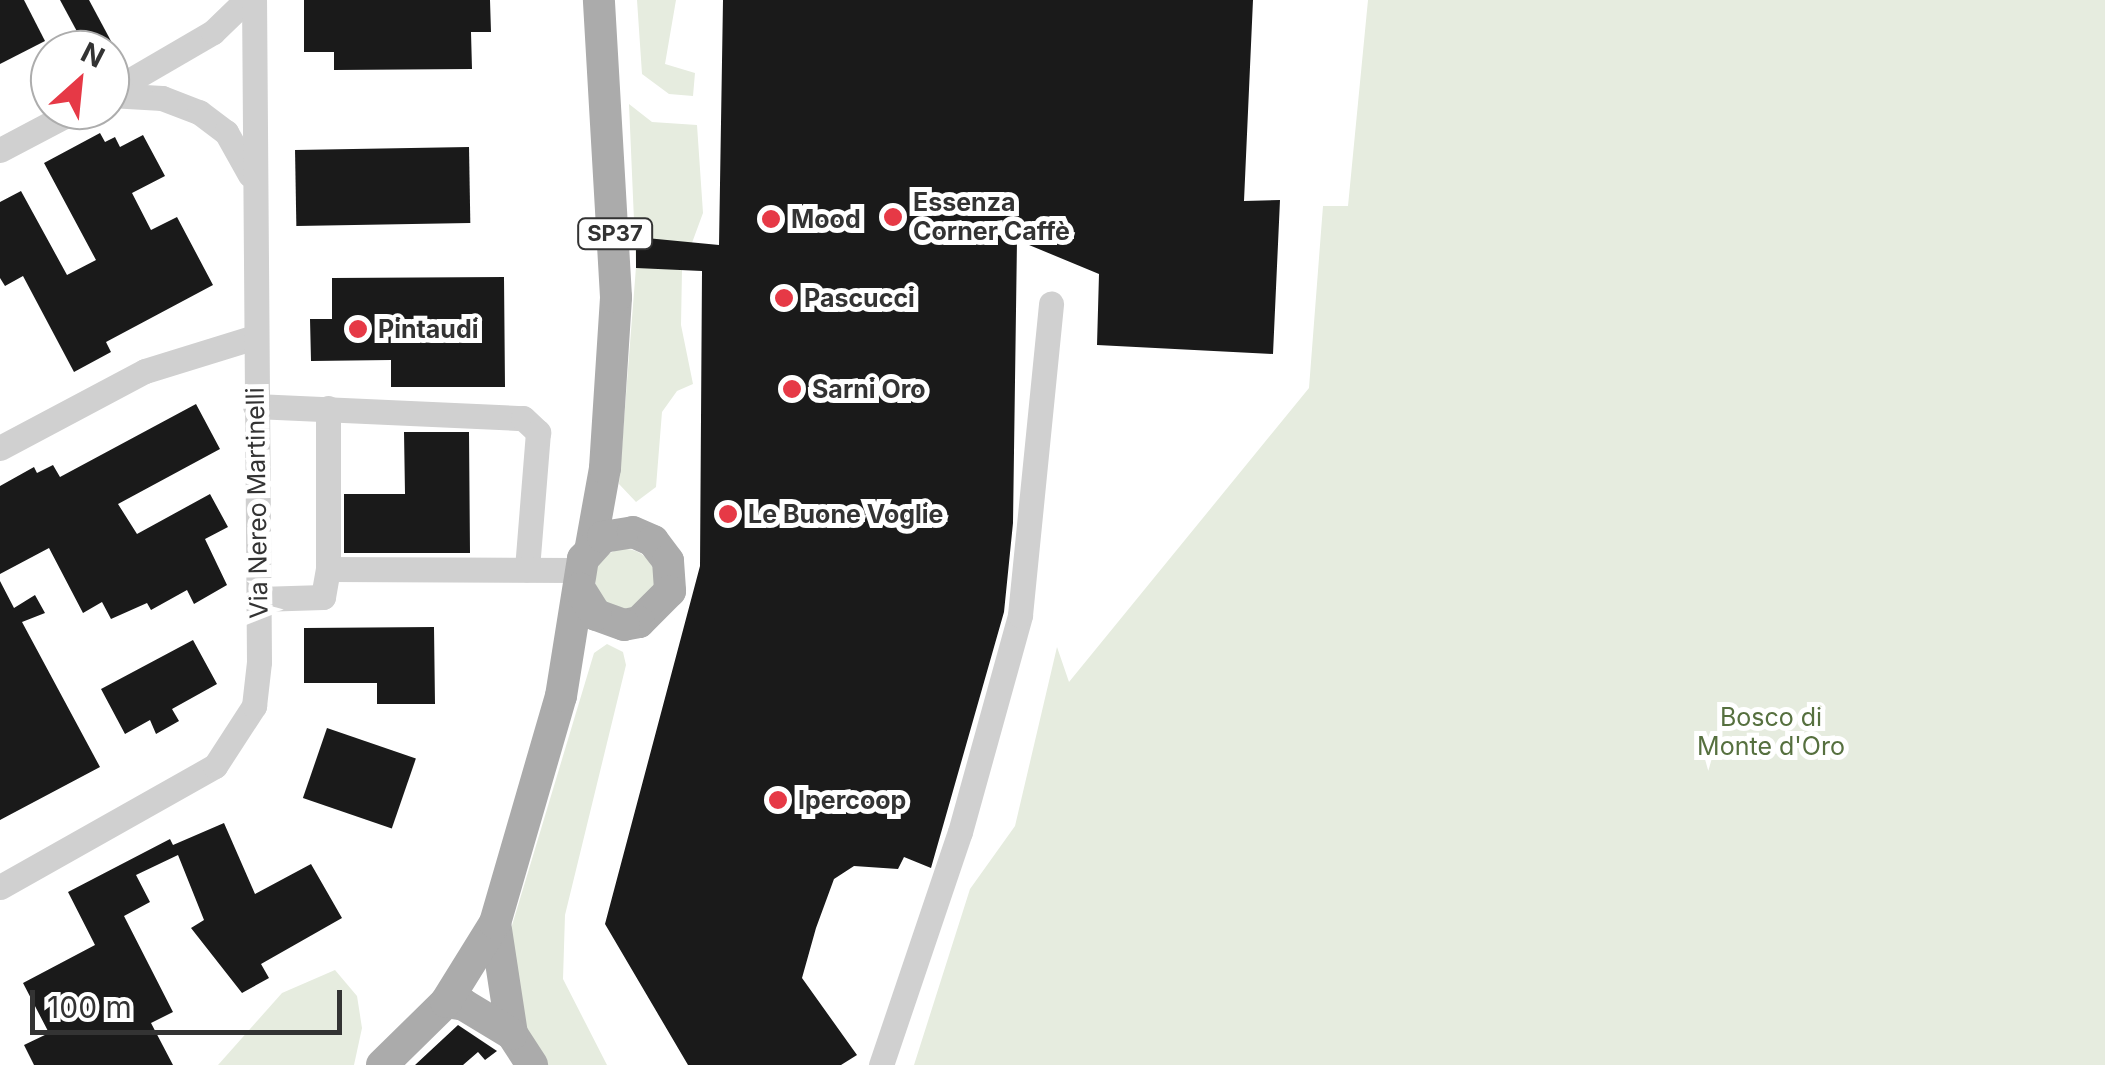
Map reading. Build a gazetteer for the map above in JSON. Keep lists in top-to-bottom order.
{
  "streets": {
    "main road": ["SP37"],
    "street": ["Via Nereo Martinelli"]
  },
  "parks": ["Bosco di Monte d'Oro"],
  "places": [
    "Essenza Corner Caffè",
    "Mood",
    "Pascucci",
    "Pintaudi",
    "Sarni Oro",
    "Le Buone Voglie",
    "Ipercoop"
  ],
  "scale_bar": "100 m",
  "north": "top right"
}
